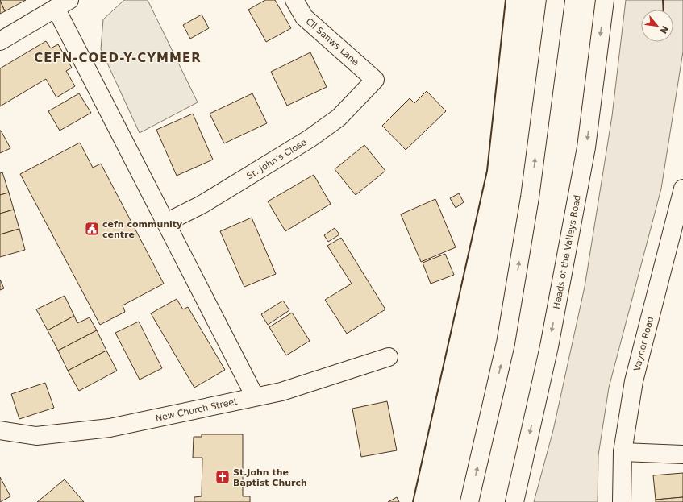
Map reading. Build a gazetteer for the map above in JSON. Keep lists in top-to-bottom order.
{
  "streets": {
    "main road": [
      "Cil Sanws Lane",
      "St. John's Close",
      "Heads of the Valleys Road",
      "Vaynor Road",
      "New Church Street"
    ]
  },
  "crossings": [
    ["Cil Sanws Lane", "St. John's Close"]
  ],
  "districts": ["CEFN-COED-Y-CYMMER"],
  "places": {
    "public building": ["cefn community centre"],
    "church": ["St.John the Baptist Church"]
  },
  "north": "bottom right"
}
